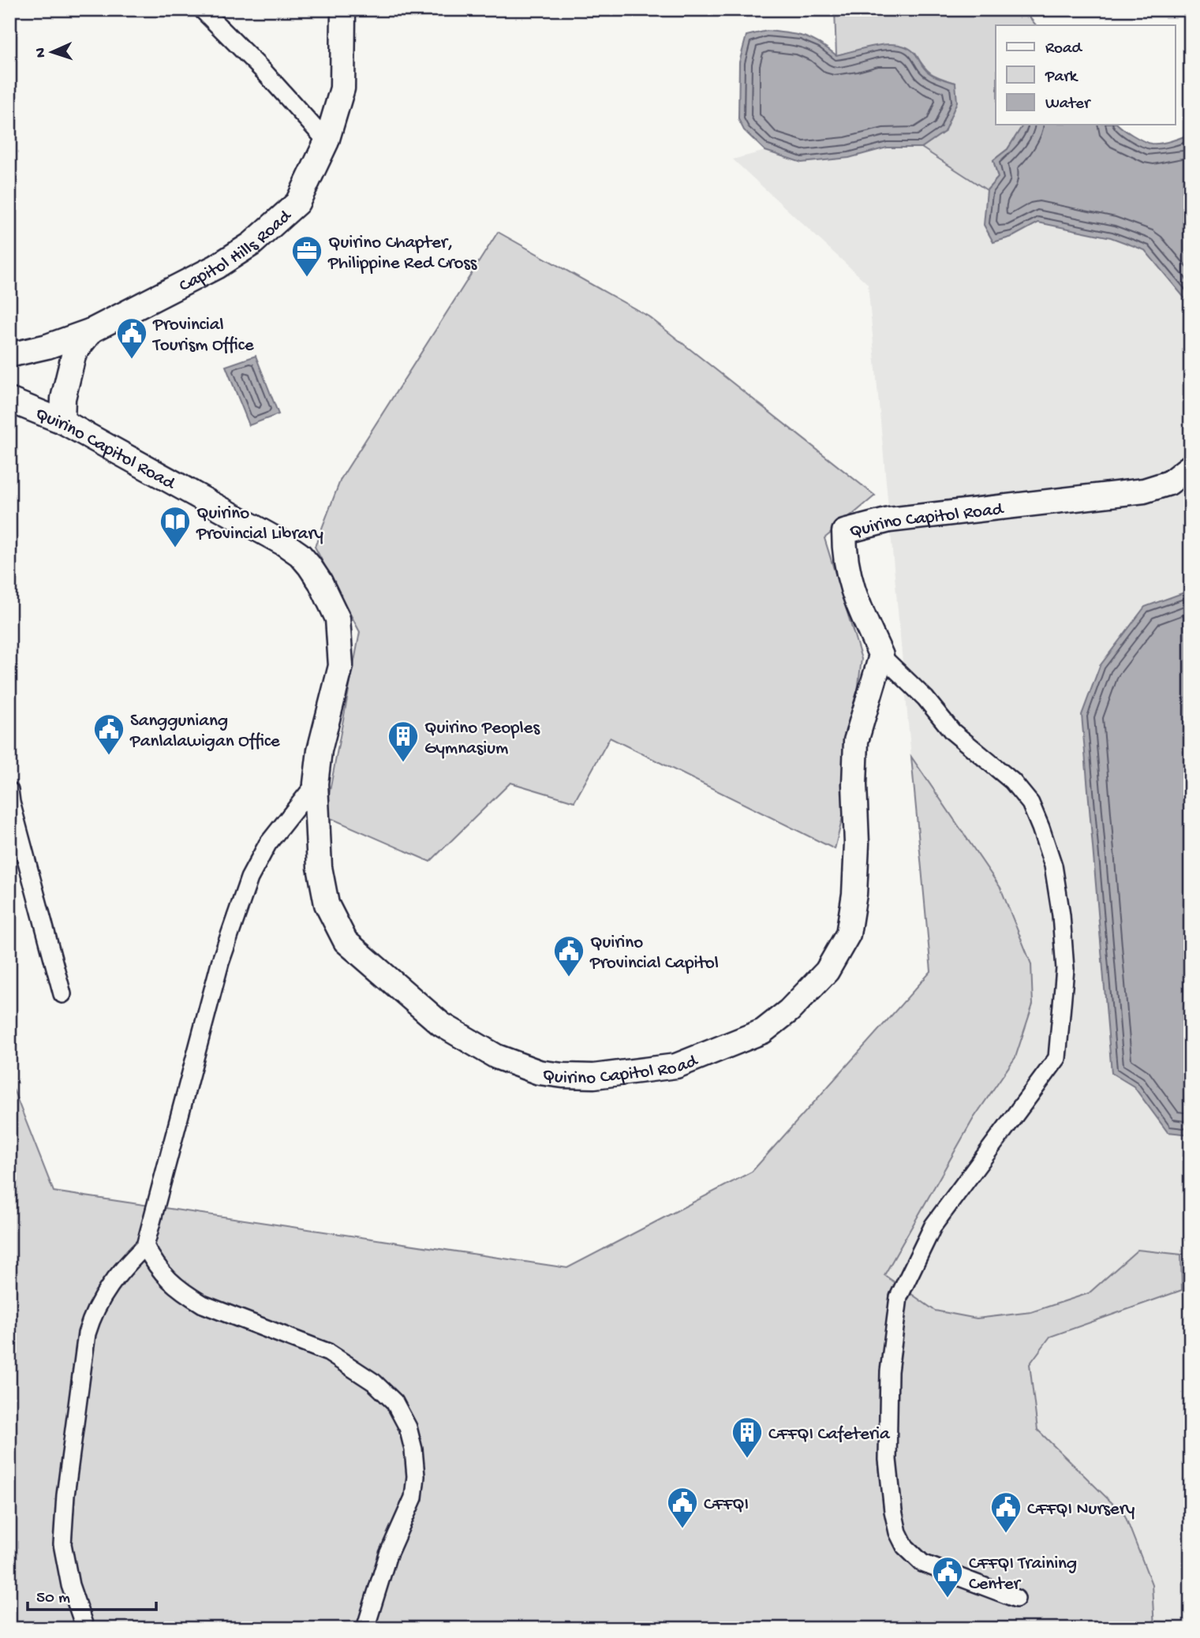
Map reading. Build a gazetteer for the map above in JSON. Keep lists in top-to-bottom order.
{
  "streets": {
    "street": ["Capitol Hills Road", "Quirino Capitol Road"]
  },
  "places": {
    "office": ["Quirino Chapter, Philippine Red Cross"],
    "public building": [
      "Provincial Tourism Office",
      "Sangguniang Panlalawigan Office",
      "Quirino Provincial Capitol",
      "CFFQI",
      "CFFQI Nursery",
      "CFFQI Training Center"
    ],
    "library": ["Quirino Provincial Library"],
    "building": ["Quirino Peoples Gymnasium", "CFFQI Cafeteria"]
  },
  "legend": ["Road", "Park", "Water"],
  "scale_bar": "50 m",
  "north": "left"
}
